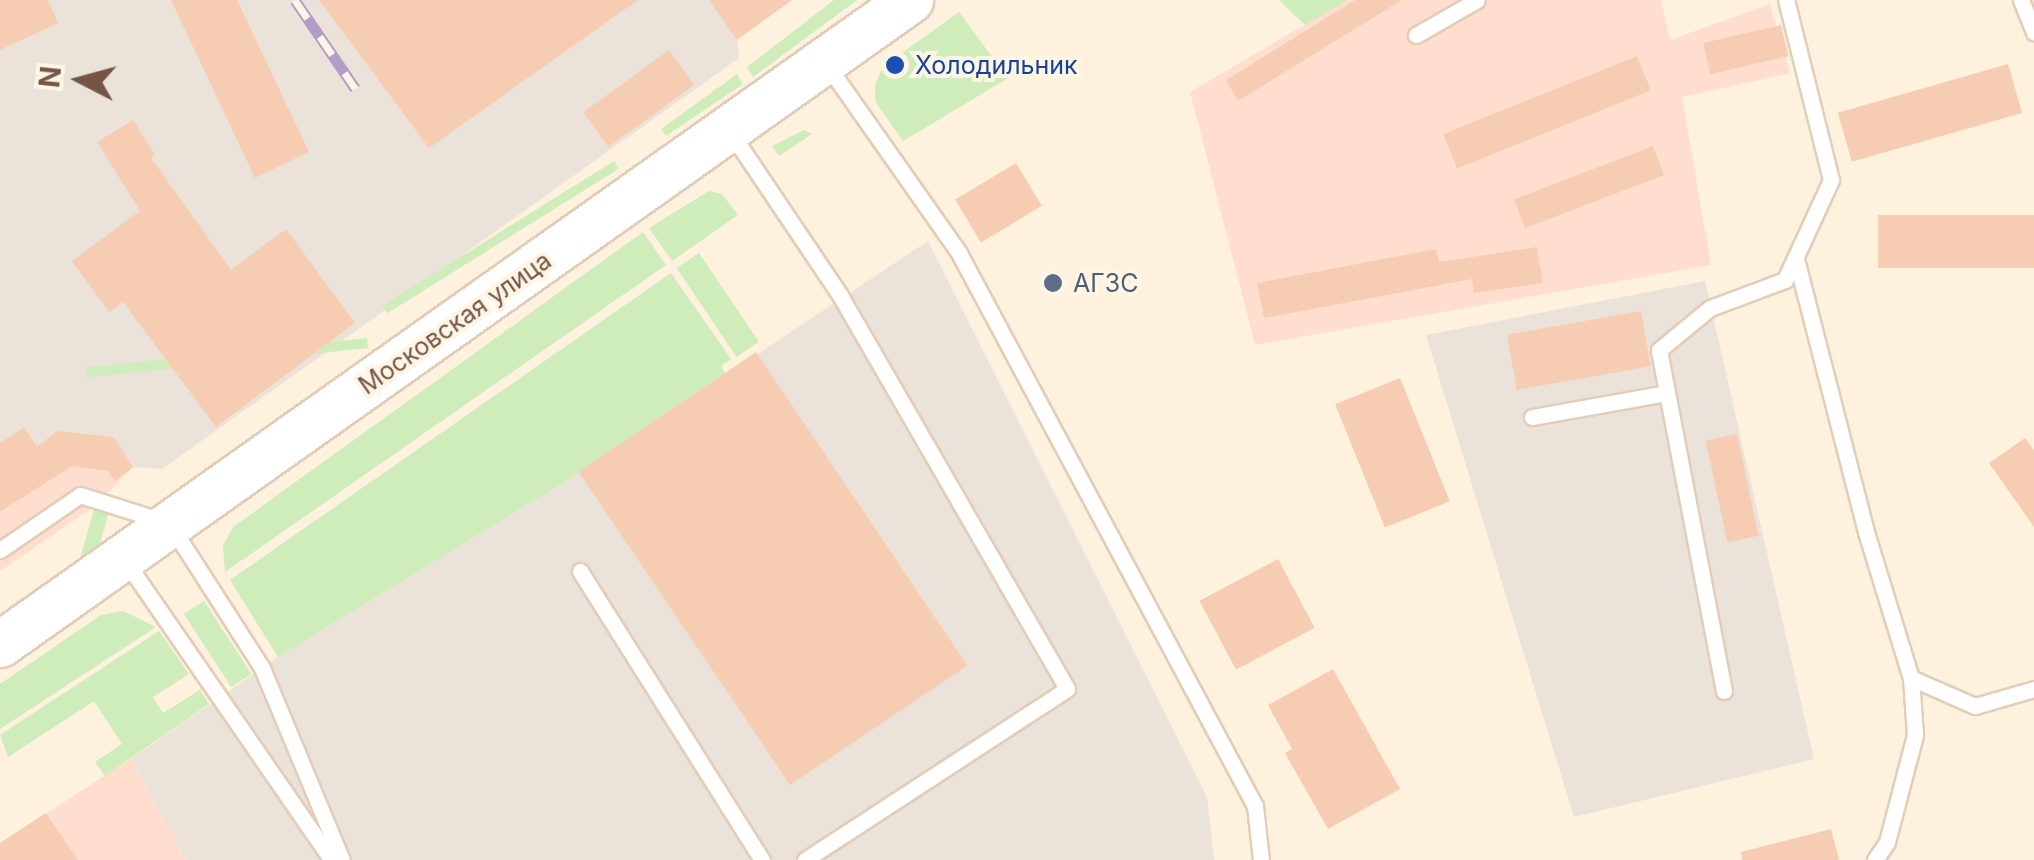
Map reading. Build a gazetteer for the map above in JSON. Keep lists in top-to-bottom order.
{
  "streets": {
    "main road": ["Московская улица"]
  },
  "places": ["Холодильник", "АГЗС"],
  "north": "left"
}
